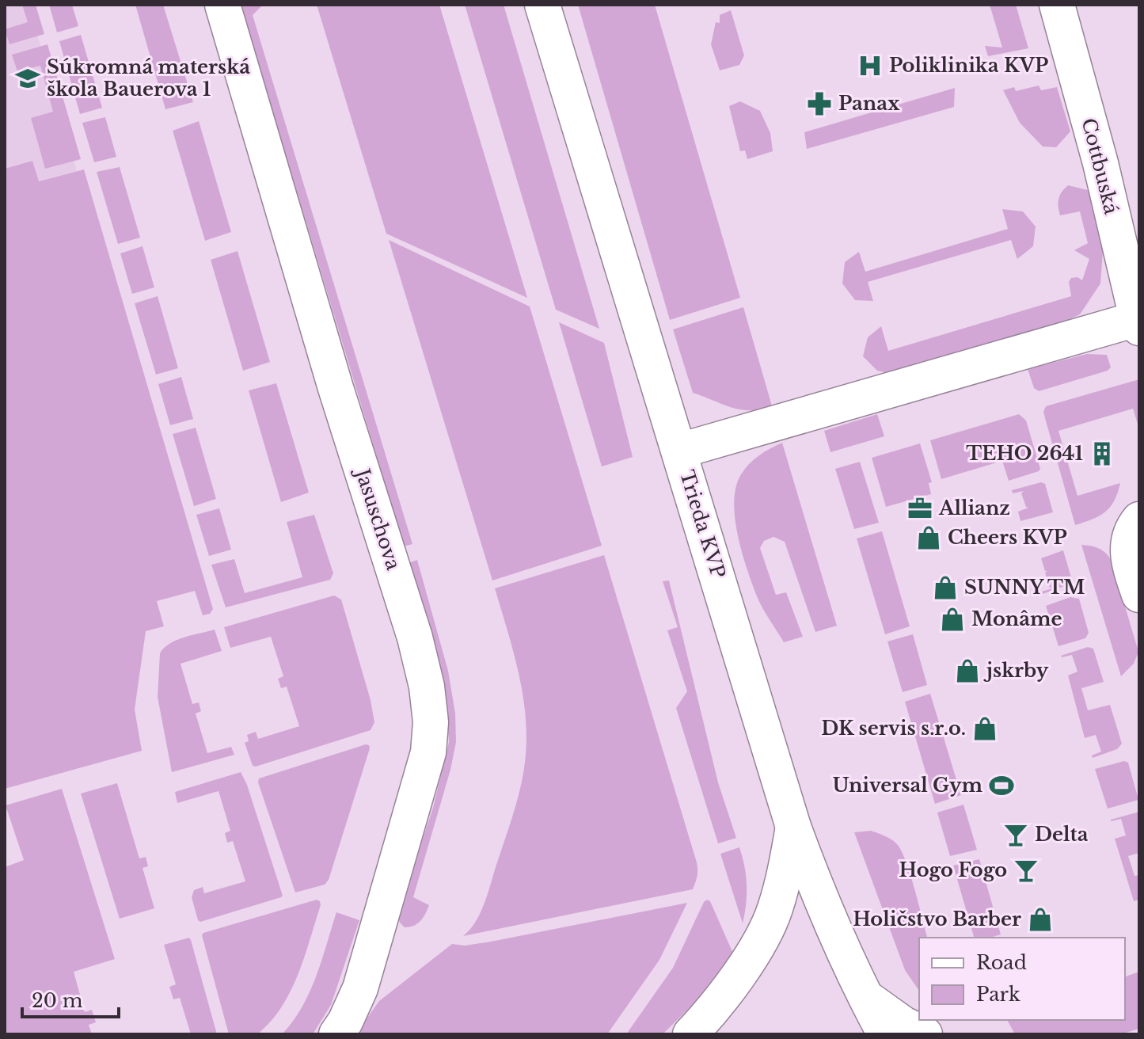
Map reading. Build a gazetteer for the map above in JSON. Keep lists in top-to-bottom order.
{
  "streets": {
    "street": ["Cottbuská", "Jasuschova", "Trieda KVP"]
  },
  "places": {
    "hospital": ["Poliklinika KVP"],
    "school or university": ["Súkromná materská škola Bauerova 1"],
    "pharmacy": ["Panax"],
    "building": ["TEHO 2641"],
    "office": ["Allianz"],
    "shop": [
      "Cheers KVP",
      "SUNNY TM",
      "Monâme",
      "jskrby",
      "DK servis s.r.o.",
      "Holičstvo Barber"
    ],
    "sports": ["Universal Gym"],
    "bar": ["Delta", "Hogo Fogo"]
  },
  "legend": ["Road", "Park"],
  "scale_bar": "20 m"
}
